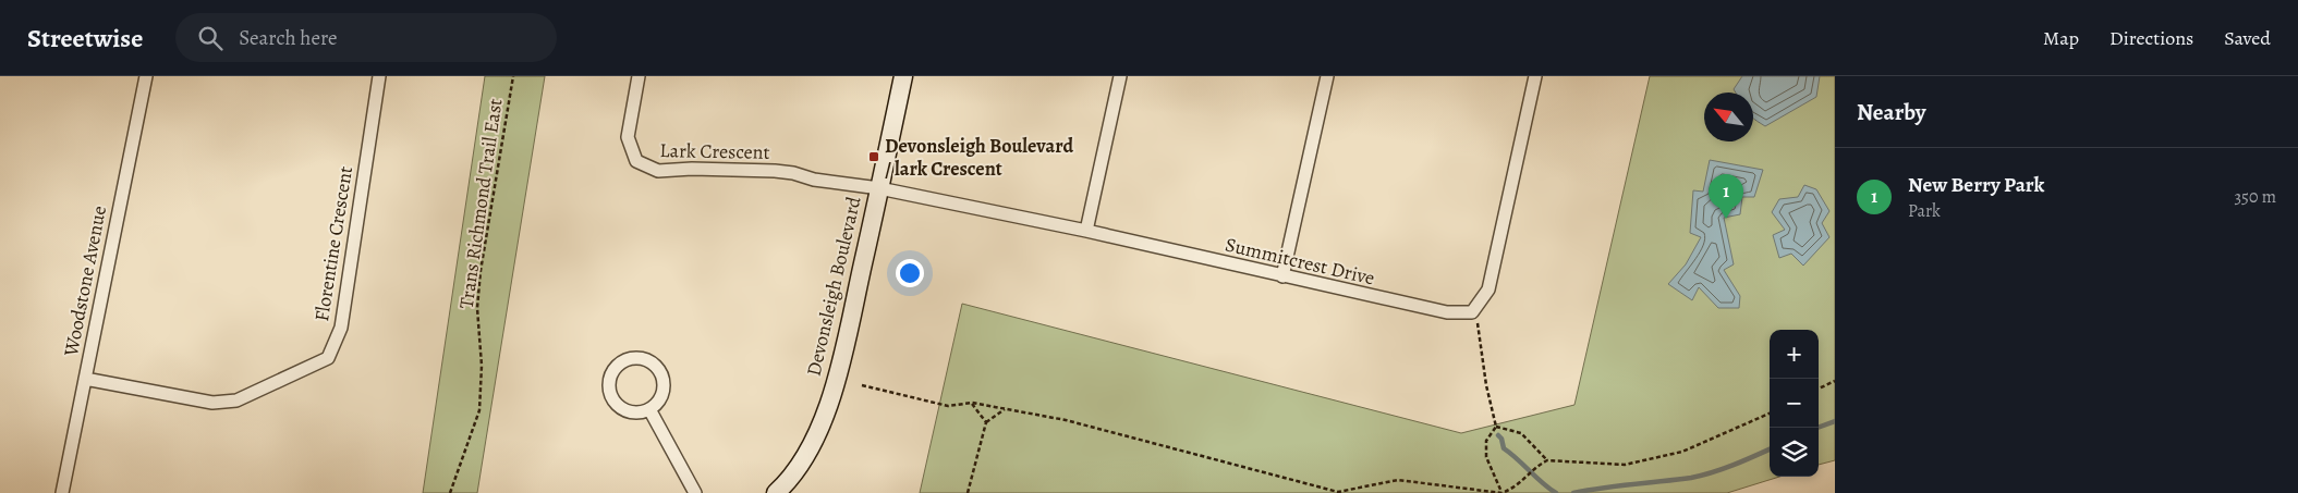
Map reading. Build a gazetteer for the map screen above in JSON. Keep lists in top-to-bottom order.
{
  "streets": {
    "street": [
      "Lark Crescent",
      "Florentine Crescent",
      "Summitcrest Drive",
      "Woodstone Avenue",
      "Devonsleigh Boulevard"
    ],
    "path": ["Trans Richmond Trail East"]
  },
  "crossings": [
    ["Lark Crescent", "Summitcrest Drive"],
    ["Lark Crescent", "Devonsleigh Boulevard"],
    ["Florentine Crescent", "Woodstone Avenue"],
    ["Summitcrest Drive", "Devonsleigh Boulevard"]
  ],
  "places": {
    "transit": ["Devonsleigh Boulevard / lark Crescent"]
  },
  "north": "top left",
  "page": {
    "header": "Streetwise",
    "search": "Search here",
    "nav": ["Map", "Directions", "Saved"],
    "heading": "Nearby",
    "list": [
      {
        "mark": "1",
        "name": "New Berry Park",
        "note": "Park",
        "value": "350 m"
      }
    ],
    "pins": "1",
    "map_buttons": ["+", "−"]
  }
}
